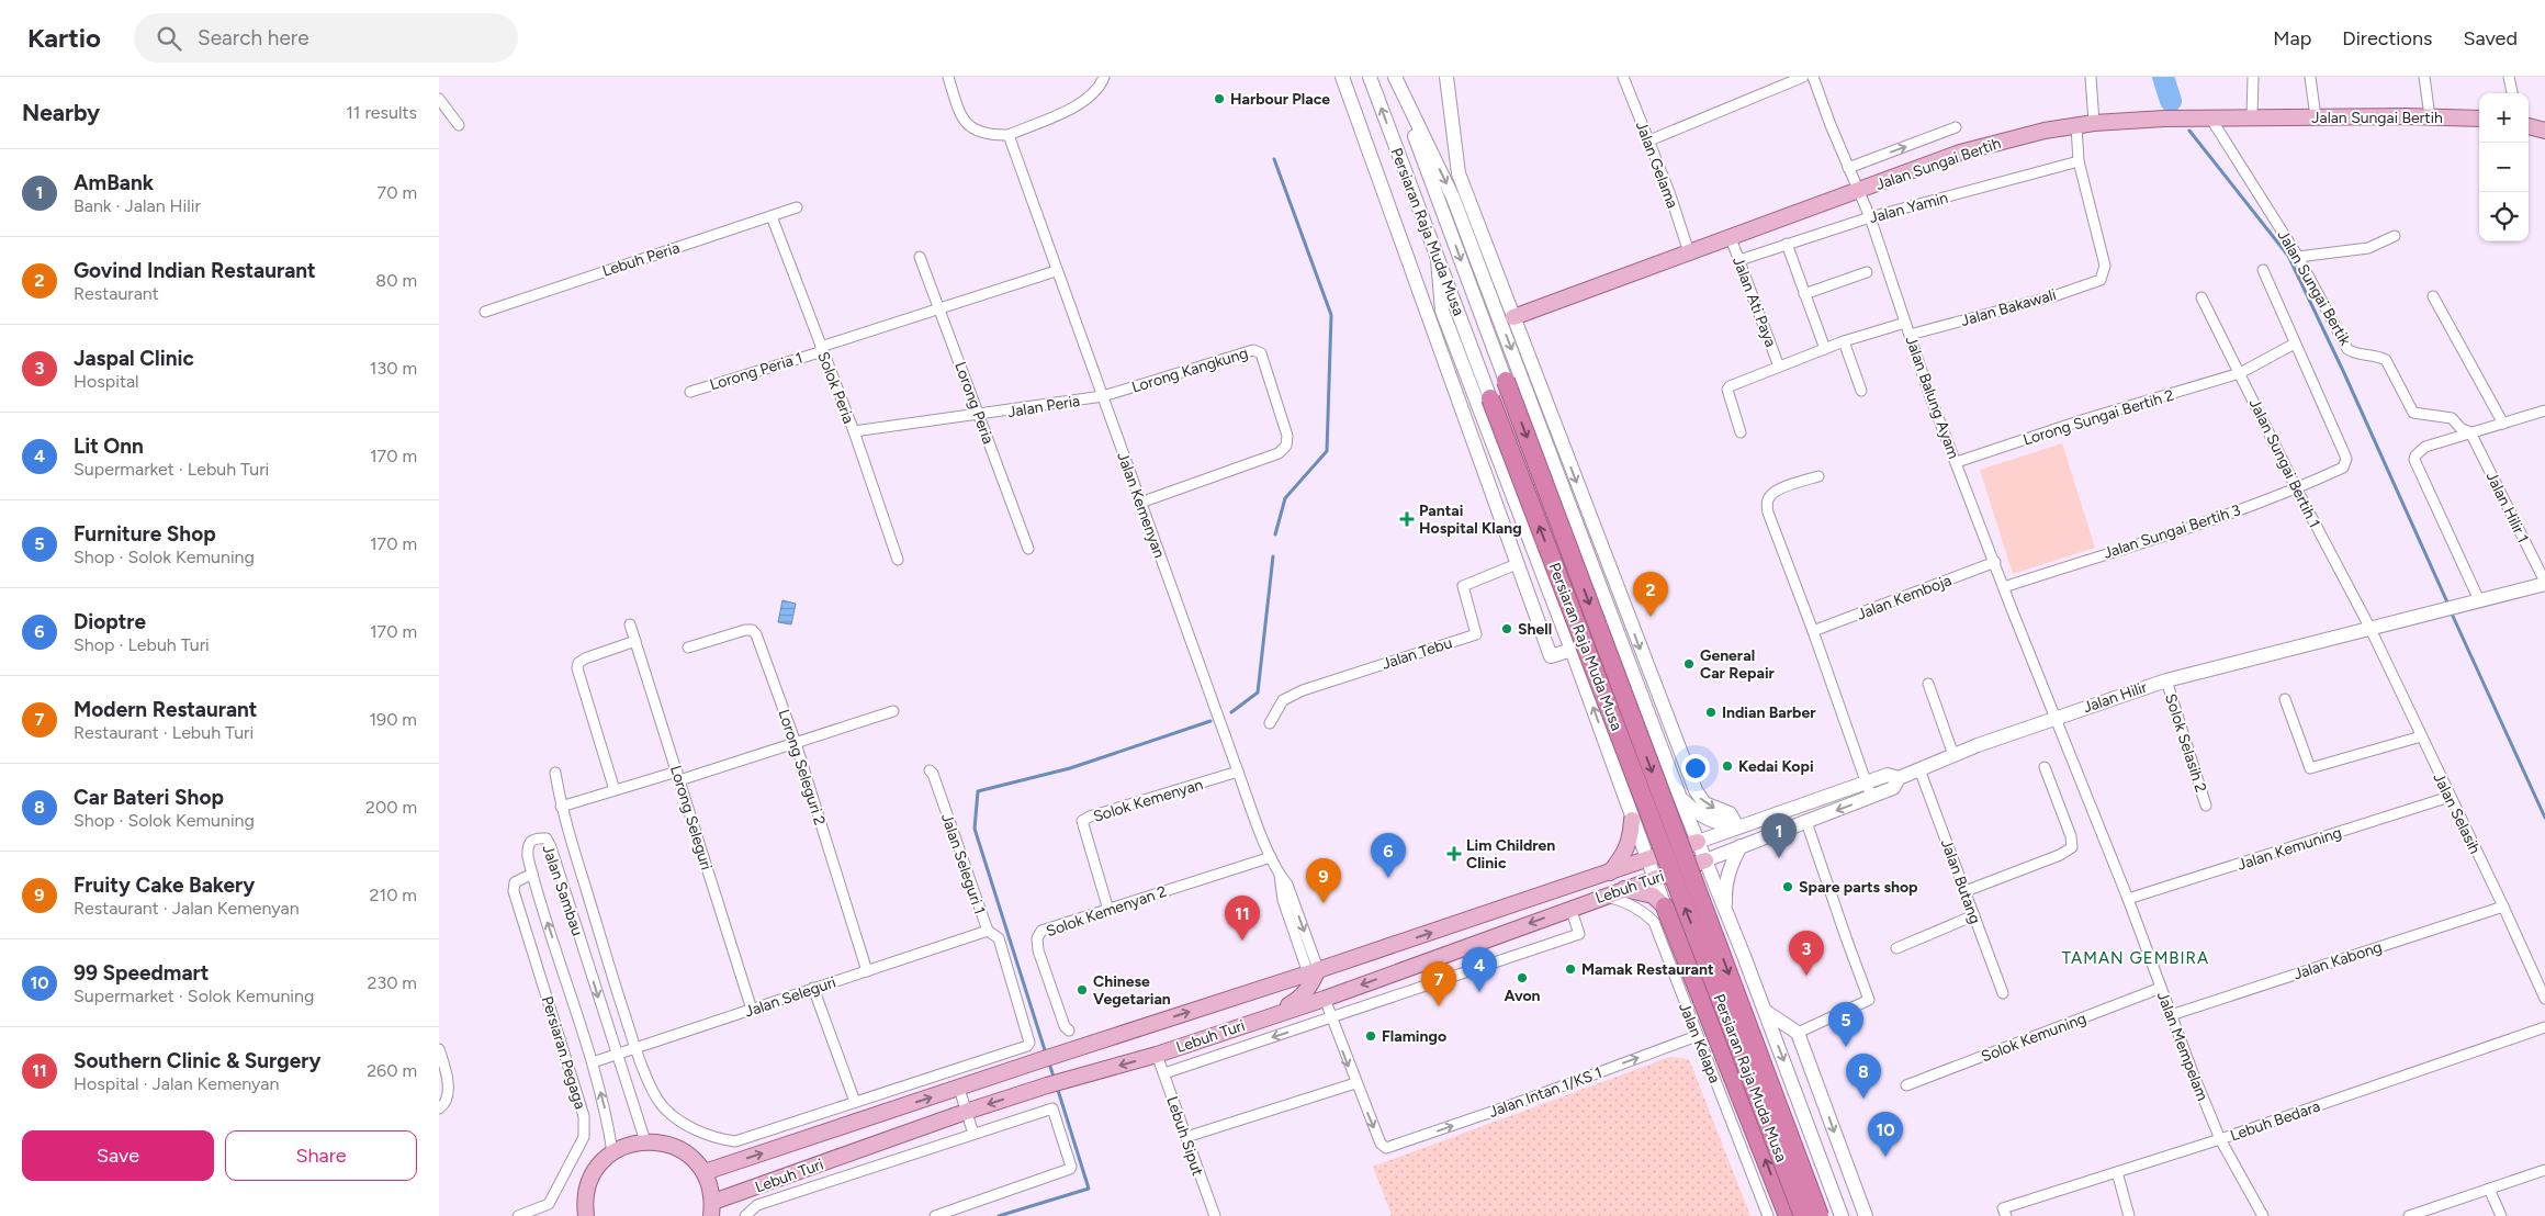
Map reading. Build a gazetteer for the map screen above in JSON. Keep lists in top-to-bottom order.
{
  "streets": {
    "highway": ["Persiaran Raja Muda Musa"],
    "main road": ["Jalan Sungai Bertih", "Jalan Hilir", "Lebuh Turi"],
    "street": [
      "Jalan Gelama",
      "Jalan Yamin",
      "Lebuh Peria",
      "Jalan Sungai Bertik",
      "Jalan Ati Paya",
      "Jalan Bakawali",
      "Lorong Kangkung",
      "Lorong Peria 1",
      "Solok Peria",
      "Jalan Balung Ayam",
      "Lorong Peria",
      "Jalan Peria",
      "Lorong Sungai Bertih 2",
      "Jalan Sungai Bertih 1",
      "Jalan Kemenyan",
      "Jalan Hilir 1",
      "Jalan Sungai Bertih 3",
      "Jalan Kemboja",
      "Jalan Tebu",
      "Solok Selasih 2",
      "Lorong Seleguri 2",
      "Solok Kemenyan",
      "Jalan Selasih",
      "Lorong Seleguri",
      "Jalan Kemuning",
      "Jalan Seleguri 1",
      "Jalan Butang",
      "Jalan Sambau",
      "Solok Kemenyan 2",
      "Jalan Kabong",
      "Jalan Seleguri",
      "Solok Kemuning",
      "Jalan Kelapa",
      "Jalan Mempelam",
      "Persiaran Pegaga",
      "Jalan Intan 1/KS 1",
      "Lebuh Bedara",
      "Lebuh Siput"
    ]
  },
  "crossings": [
    ["Jalan Sungai Bertih", "Jalan Gelama"],
    ["Jalan Sungai Bertih", "Jalan Sungai Bertik"],
    ["Jalan Sungai Bertih", "Jalan Ati Paya"],
    ["Jalan Sungai Bertih", "Jalan Balung Ayam"],
    ["Jalan Yamin", "Jalan Ati Paya"],
    ["Jalan Yamin", "Jalan Bakawali"],
    ["Jalan Yamin", "Jalan Balung Ayam"],
    ["Lebuh Peria", "Solok Peria"],
    ["Jalan Sungai Bertik", "Jalan Hilir 1"],
    ["Jalan Bakawali", "Jalan Balung Ayam"],
    ["Lorong Kangkung", "Jalan Peria"],
    ["Lorong Kangkung", "Jalan Kemenyan"],
    ["Lorong Peria 1", "Solok Peria"],
    ["Lorong Peria 1", "Lorong Peria"],
    ["Lorong Peria 1", "Jalan Kemenyan"],
    ["Solok Peria", "Jalan Peria"],
    ["Jalan Balung Ayam", "Lorong Sungai Bertih 2"],
    ["Jalan Balung Ayam", "Jalan Sungai Bertih 3"],
    ["Jalan Balung Ayam", "Jalan Kemboja"],
    ["Jalan Balung Ayam", "Jalan Hilir"],
    ["Jalan Balung Ayam", "Jalan Mempelam"],
    ["Lorong Peria", "Jalan Peria"],
    ["Jalan Peria", "Jalan Kemenyan"],
    ["Lorong Sungai Bertih 2", "Jalan Sungai Bertih 1"],
    ["Lorong Sungai Bertih 2", "Jalan Sungai Bertih 3"],
    ["Jalan Sungai Bertih 1", "Jalan Sungai Bertih 3"],
    ["Jalan Sungai Bertih 1", "Jalan Hilir"],
    ["Jalan Sungai Bertih 1", "Jalan Selasih"],
    ["Jalan Kemenyan", "Solok Kemenyan"],
    ["Jalan Kemenyan", "Lebuh Turi"],
    ["Jalan Kemenyan", "Solok Kemenyan 2"],
    ["Jalan Hilir 1", "Jalan Hilir"],
    ["Jalan Hilir", "Solok Selasih 2"],
    ["Jalan Hilir", "Jalan Selasih"],
    ["Jalan Hilir", "Jalan Butang"],
    ["Jalan Hilir", "Lebuh Turi"],
    ["Jalan Hilir", "Jalan Mempelam"],
    ["Lorong Seleguri 2", "Jalan Seleguri"],
    ["Solok Kemenyan", "Solok Kemenyan 2"],
    ["Jalan Selasih", "Jalan Kemuning"],
    ["Jalan Selasih", "Jalan Kabong"],
    ["Lorong Seleguri", "Jalan Seleguri"],
    ["Jalan Kemuning", "Jalan Mempelam"],
    ["Jalan Seleguri 1", "Jalan Seleguri"],
    ["Lebuh Turi", "Jalan Sambau"],
    ["Lebuh Turi", "Jalan Kelapa"],
    ["Lebuh Turi", "Lebuh Siput"],
    ["Jalan Sambau", "Jalan Seleguri"],
    ["Jalan Sambau", "Persiaran Pegaga"],
    ["Jalan Kabong", "Jalan Mempelam"],
    ["Solok Kemuning", "Jalan Mempelam"],
    ["Jalan Kelapa", "Jalan Intan 1/KS 1"],
    ["Jalan Mempelam", "Lebuh Bedara"]
  ],
  "one_way": ["Jalan Intan 1/KS 1"],
  "districts": ["TAMAN GEMBIRA"],
  "places": {
    "other": [
      "Harbour Place",
      "Shell",
      "General Car Repair",
      "Indian Barber",
      "Kedai Kopi",
      "Spare parts shop",
      "Mamak Restaurant",
      "Avon",
      "Chinese Vegetarian",
      "Flamingo"
    ],
    "health": ["Pantai Hospital Klang", "Lim Children Clinic"]
  },
  "page": {
    "header": "Kartio",
    "search": "Search here",
    "nav": ["Map", "Directions", "Saved"],
    "heading": ["Nearby", "11 results"],
    "map_buttons": ["+", "−"],
    "list": [
      {
        "mark": "1",
        "name": "AmBank",
        "note": "Bank · Jalan Hilir",
        "value": "70 m"
      },
      {
        "mark": "2",
        "name": "Govind Indian Restaurant",
        "note": "Restaurant",
        "value": "80 m"
      },
      {
        "mark": "3",
        "name": "Jaspal Clinic",
        "note": "Hospital",
        "value": "130 m"
      },
      {
        "mark": "4",
        "name": "Lit Onn",
        "note": "Supermarket · Lebuh Turi",
        "value": "170 m"
      },
      {
        "mark": "5",
        "name": "Furniture Shop",
        "note": "Shop · Solok Kemuning",
        "value": "170 m"
      },
      {
        "mark": "6",
        "name": "Dioptre",
        "note": "Shop · Lebuh Turi",
        "value": "170 m"
      },
      {
        "mark": "7",
        "name": "Modern Restaurant",
        "note": "Restaurant · Lebuh Turi",
        "value": "190 m"
      },
      {
        "mark": "8",
        "name": "Car Bateri Shop",
        "note": "Shop · Solok Kemuning",
        "value": "200 m"
      },
      {
        "mark": "9",
        "name": "Fruity Cake Bakery",
        "note": "Restaurant · Jalan Kemenyan",
        "value": "210 m"
      },
      {
        "mark": "10",
        "name": "99 Speedmart",
        "note": "Supermarket · Solok Kemuning",
        "value": "230 m"
      },
      {
        "mark": "11",
        "name": "Southern Clinic & Surgery",
        "note": "Hospital · Jalan Kemenyan",
        "value": "260 m"
      }
    ],
    "pins": [
      "2",
      "1",
      "6",
      "9",
      "11",
      "3",
      "4",
      "7",
      "5",
      "8",
      "10"
    ],
    "buttons": ["Save", "Share"]
  }
}
